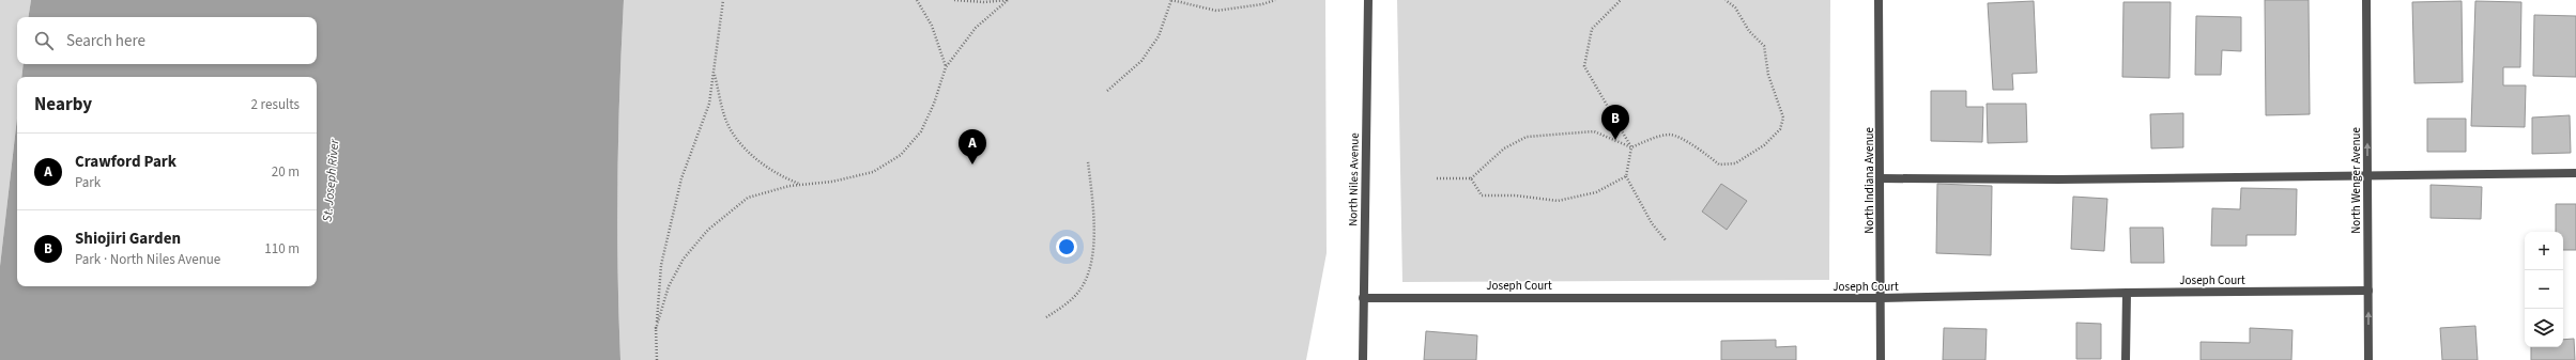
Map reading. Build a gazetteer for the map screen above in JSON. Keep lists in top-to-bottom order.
{
  "streets": {
    "street": [
      "North Niles Avenue",
      "North Indiana Avenue",
      "North Wenger Avenue",
      "Joseph Court"
    ]
  },
  "crossings": [
    ["North Niles Avenue", "Joseph Court"],
    ["North Indiana Avenue", "Joseph Court"],
    ["North Wenger Avenue", "Joseph Court"]
  ],
  "one_way": ["North Wenger Avenue"],
  "water": ["St. Joseph River"],
  "page": {
    "search": "Search here",
    "heading": ["Nearby", "2 results"],
    "pins": ["B", "A"],
    "list": [
      {
        "mark": "A",
        "name": "Crawford Park",
        "note": "Park",
        "value": "20 m"
      },
      {
        "mark": "B",
        "name": "Shiojiri Garden",
        "note": "Park · North Niles Avenue",
        "value": "110 m"
      }
    ],
    "map_buttons": ["+", "−"]
  }
}
